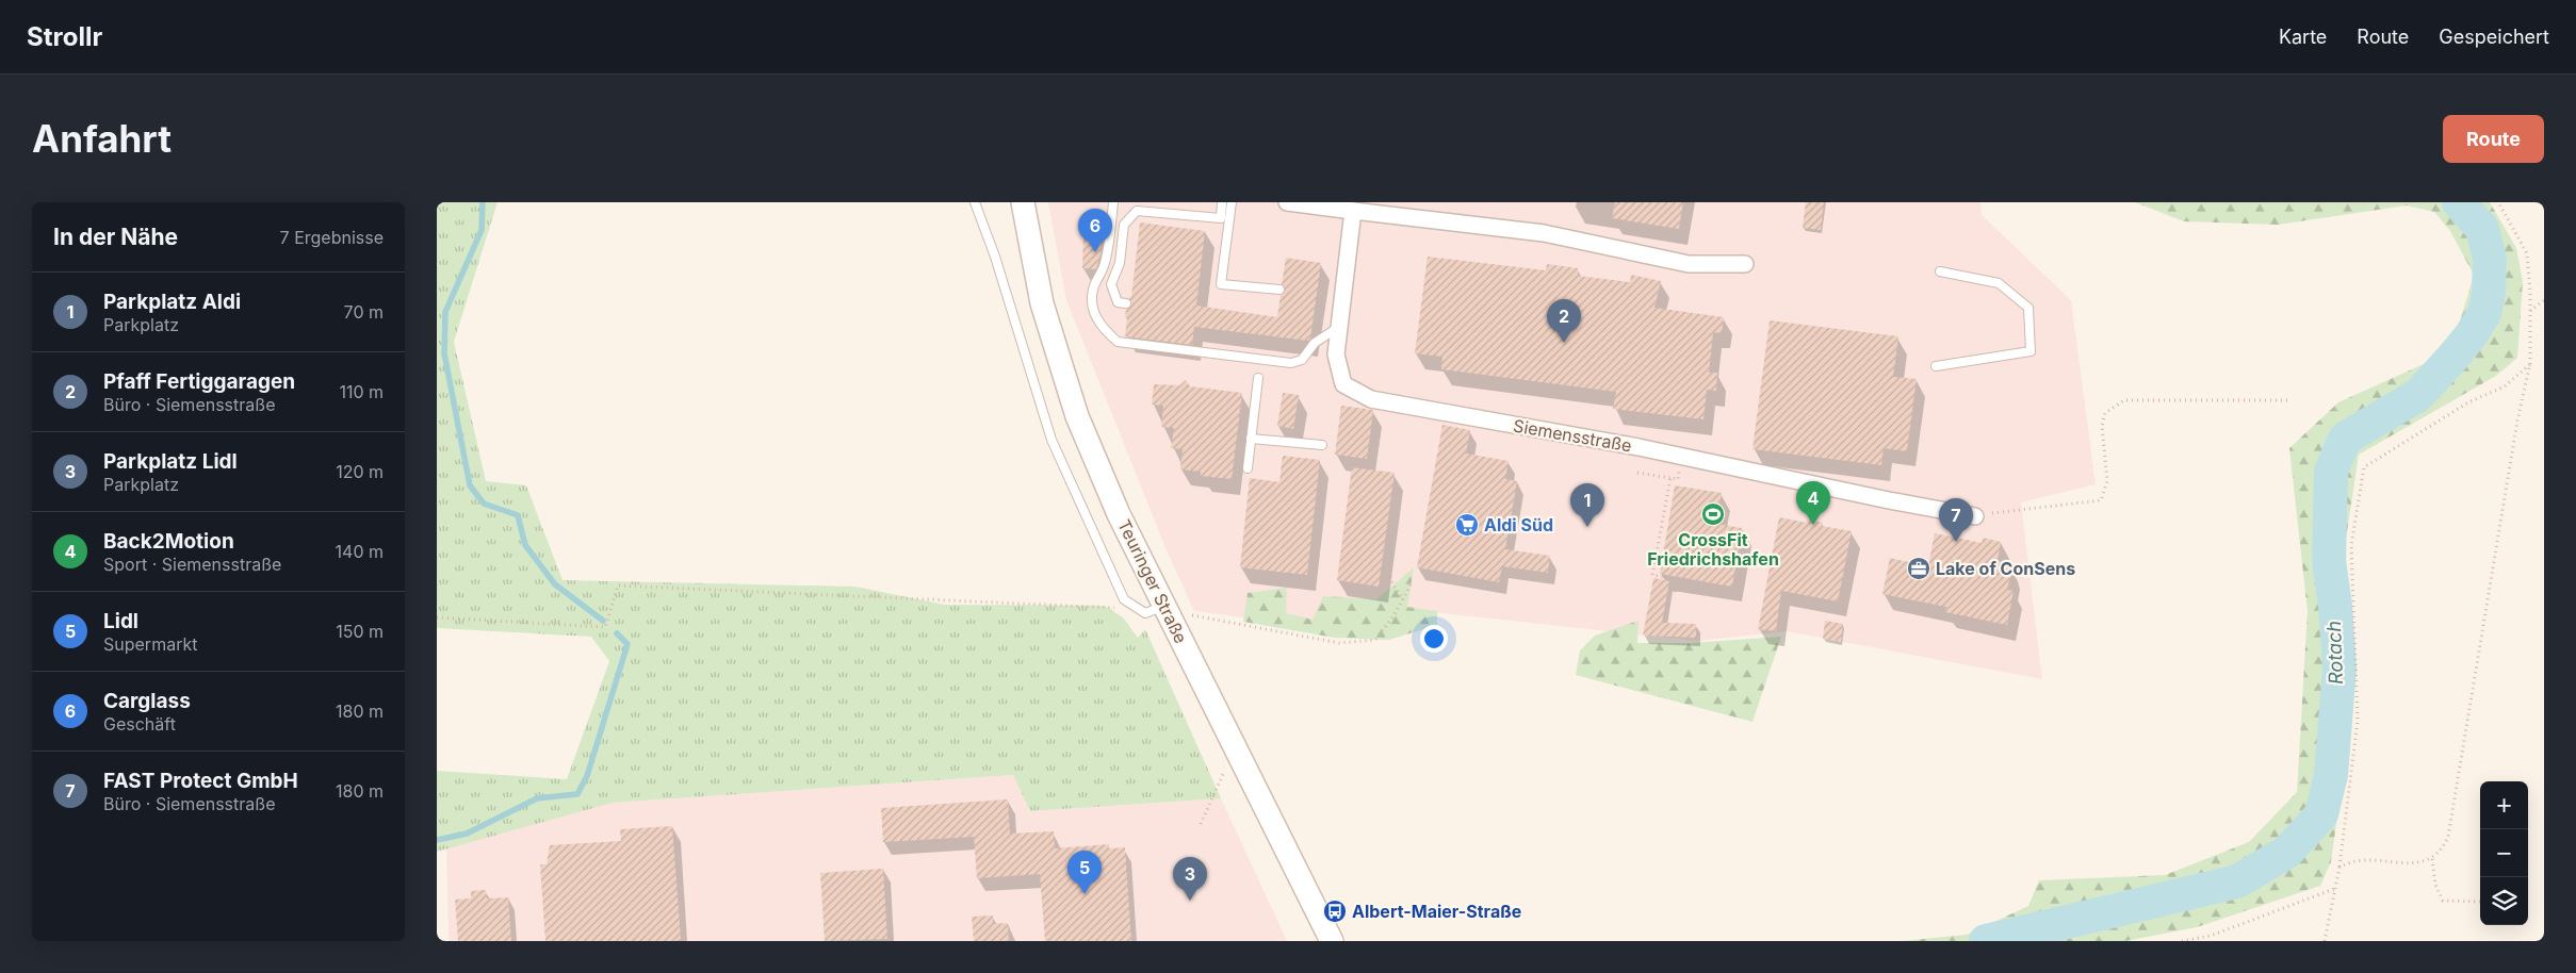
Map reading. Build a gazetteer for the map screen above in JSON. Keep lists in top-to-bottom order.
{
  "streets": {
    "street": ["Siemensstraße", "Teuringer Straße"]
  },
  "water": ["Rotach"],
  "places": {
    "sports": ["CrossFit Friedrichshafen"],
    "supermarket": ["Aldi Süd"],
    "office": ["Lake of ConSens"],
    "bus stop": ["Albert-Maier-Straße"]
  },
  "page": {
    "header": "Strollr",
    "nav": ["Karte", "Route", "Gespeichert"],
    "buttons": "Route",
    "title": "Anfahrt",
    "heading": ["In der Nähe", "7 Ergebnisse"],
    "pins": [
      "6",
      "2",
      "4",
      "1",
      "7",
      "5",
      "3"
    ],
    "list": [
      {
        "mark": "1",
        "name": "Parkplatz Aldi",
        "note": "Parkplatz",
        "value": "70 m"
      },
      {
        "mark": "2",
        "name": "Pfaff Fertiggaragen",
        "note": "Büro · Siemensstraße",
        "value": "110 m"
      },
      {
        "mark": "3",
        "name": "Parkplatz Lidl",
        "note": "Parkplatz",
        "value": "120 m"
      },
      {
        "mark": "4",
        "name": "Back2Motion",
        "note": "Sport · Siemensstraße",
        "value": "140 m"
      },
      {
        "mark": "5",
        "name": "Lidl",
        "note": "Supermarkt",
        "value": "150 m"
      },
      {
        "mark": "6",
        "name": "Carglass",
        "note": "Geschäft",
        "value": "180 m"
      },
      {
        "mark": "7",
        "name": "FAST Protect GmbH",
        "note": "Büro · Siemensstraße",
        "value": "180 m"
      }
    ],
    "map_buttons": ["+", "−"]
  }
}
